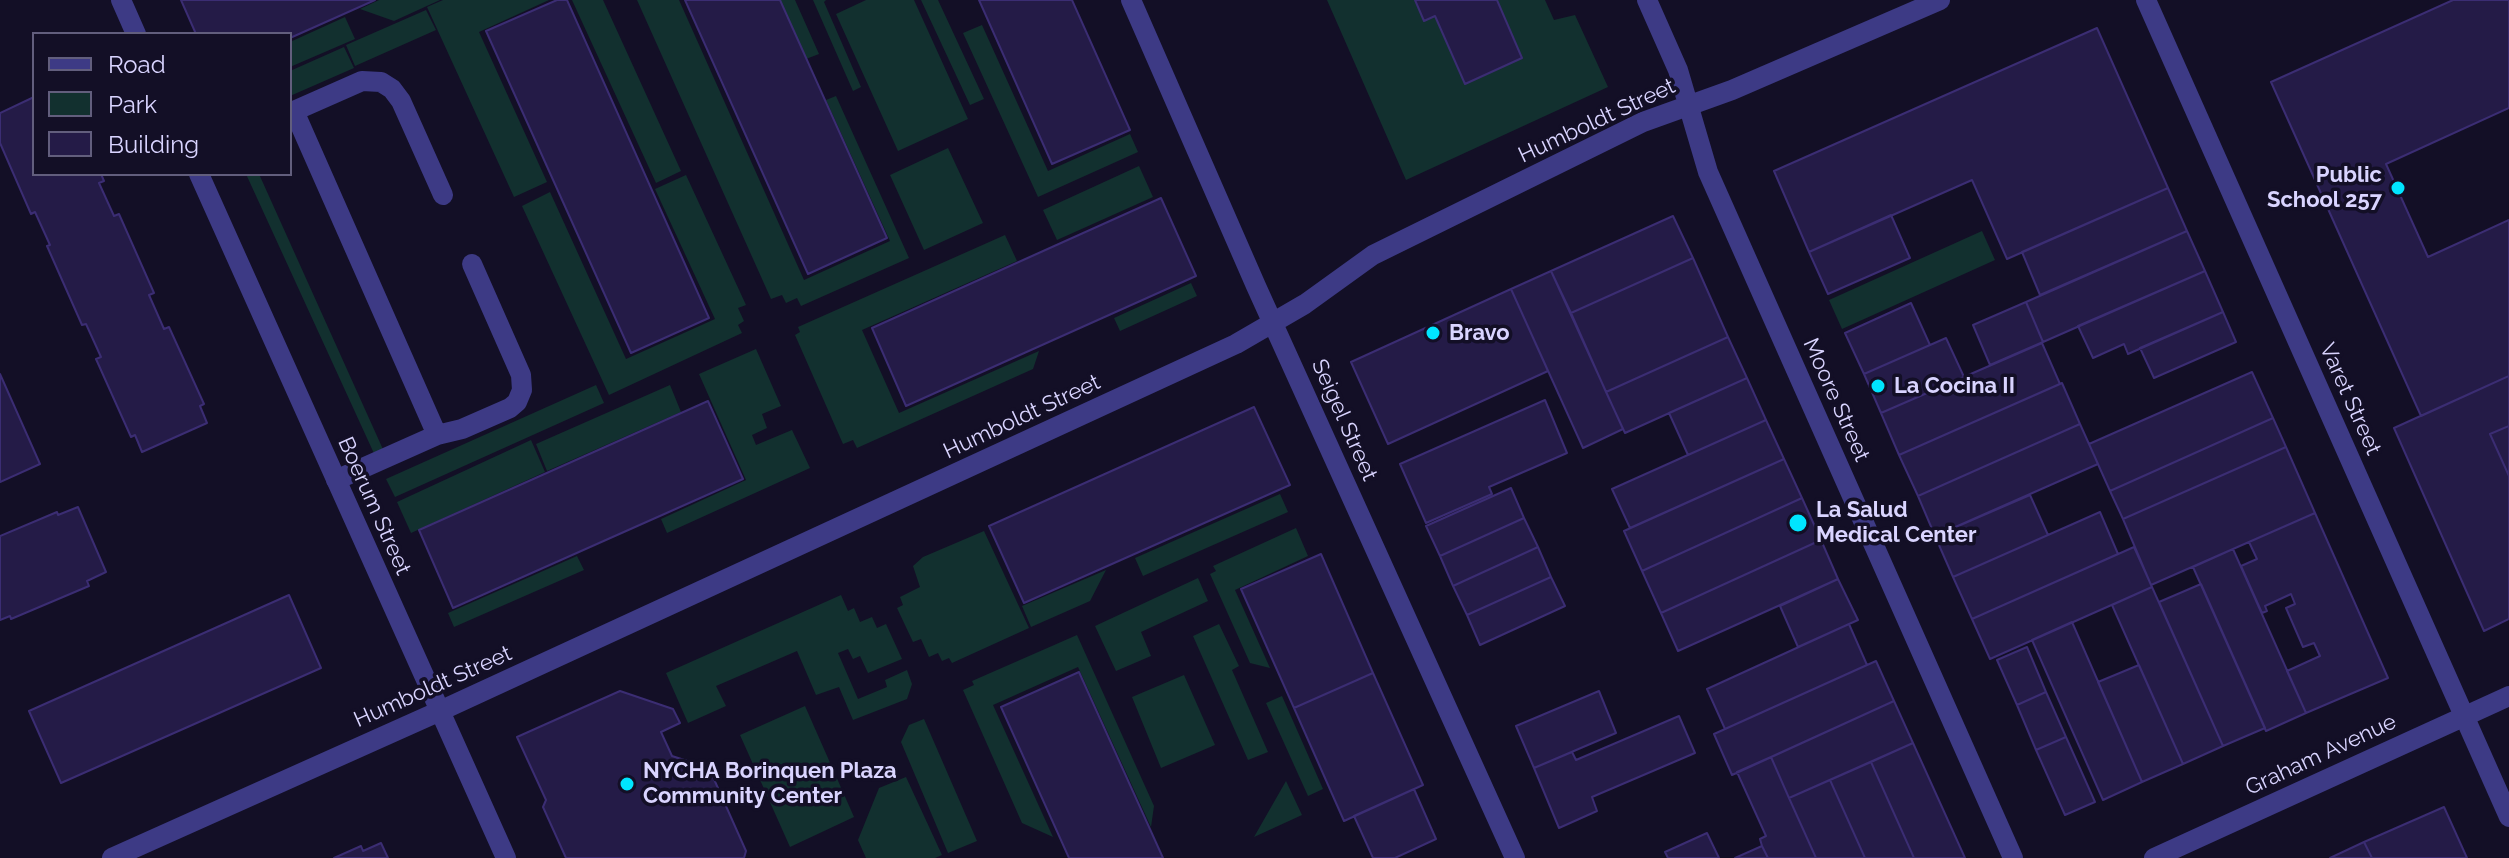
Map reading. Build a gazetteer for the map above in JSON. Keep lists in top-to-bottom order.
{
  "streets": {
    "street": [
      "Humboldt Street",
      "Varet Street",
      "Moore Street",
      "Seigel Street",
      "Boerum Street",
      "Graham Avenue"
    ]
  },
  "crossings": [
    ["Humboldt Street", "Moore Street"],
    ["Humboldt Street", "Seigel Street"],
    ["Humboldt Street", "Boerum Street"],
    ["Varet Street", "Graham Avenue"]
  ],
  "places": [
    "Public School 257",
    "Bravo",
    "La Cocina II",
    "La Salud Medical Center",
    "NYCHA Borinquen Plaza Community Center"
  ],
  "legend": ["Road", "Park", "Building"]
}
